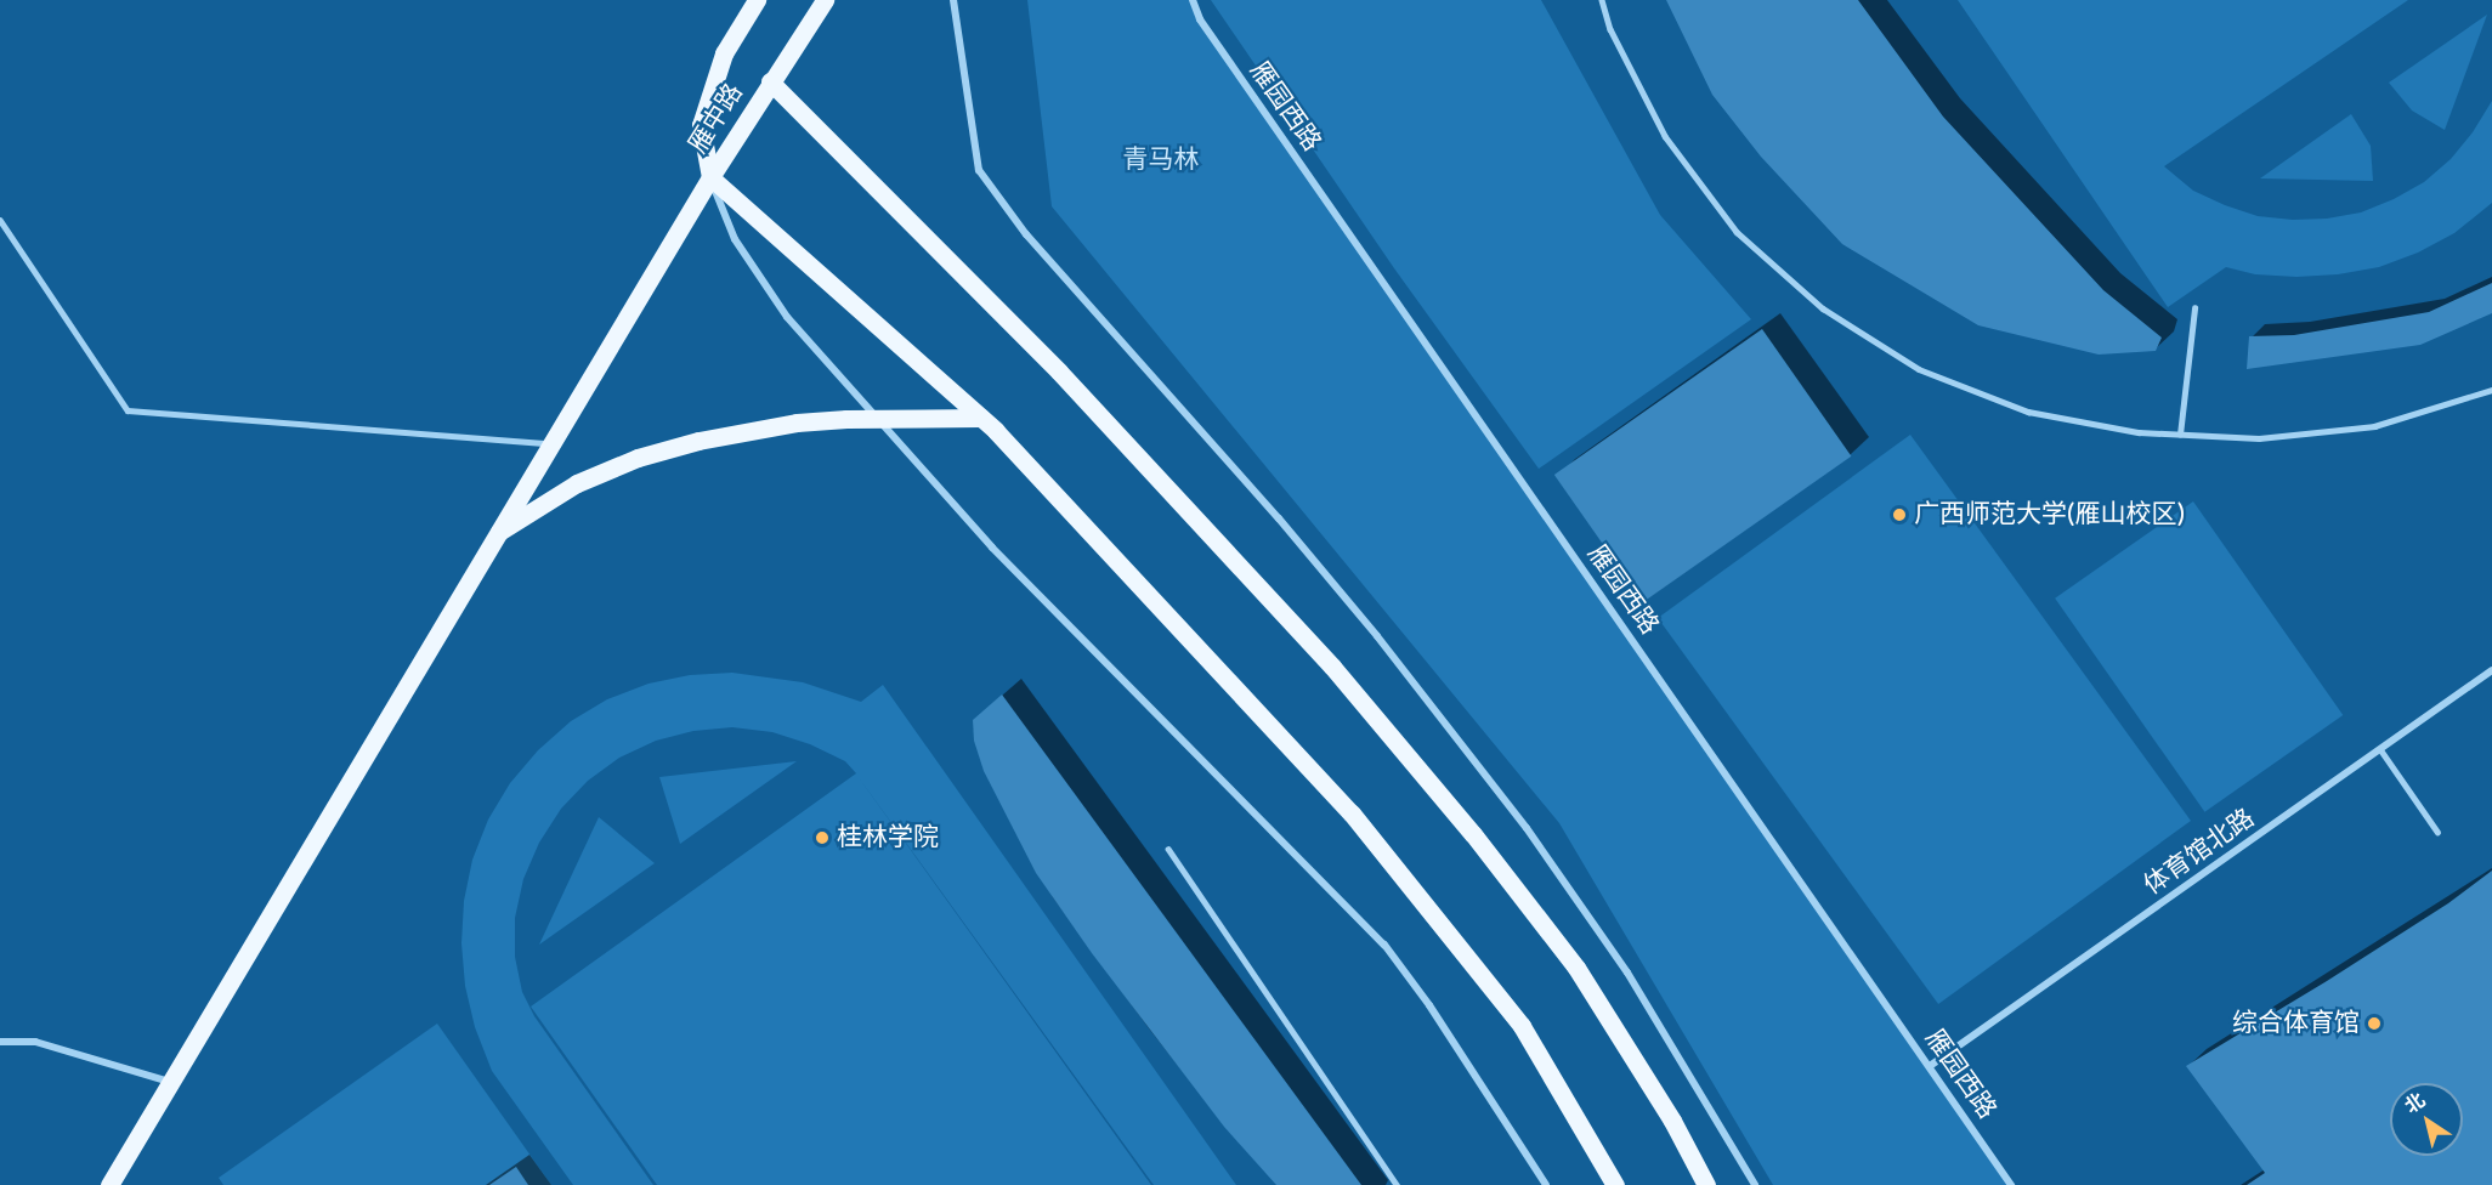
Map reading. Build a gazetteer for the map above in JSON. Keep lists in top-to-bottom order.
{
  "streets": {
    "main road": ["雁中路"],
    "street": ["雁园西路", "体育馆北路"]
  },
  "crossings": [
    ["雁园西路", "体育馆北路"]
  ],
  "parks": ["青马林"],
  "places": ["广西师范大学(雁山校区)", "桂林学院", "综合体育馆"],
  "north": "top left"
}
